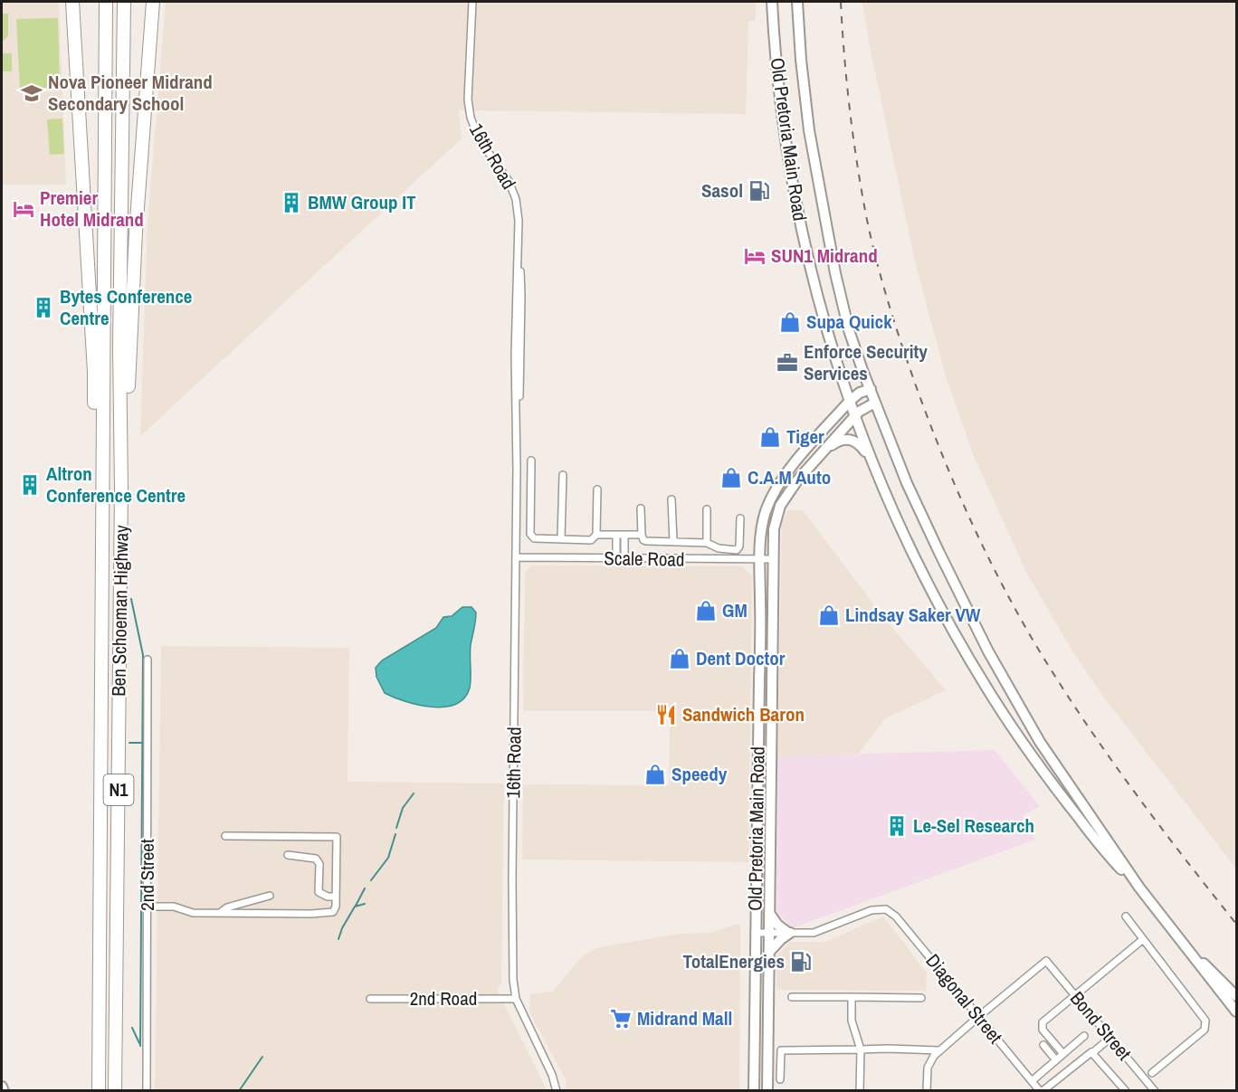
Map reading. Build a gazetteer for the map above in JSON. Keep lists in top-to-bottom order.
{
  "streets": {
    "highway": ["Ben Schoeman Highway", "N1"],
    "main road": ["Old Pretoria Main Road"],
    "street": [
      "16th Road",
      "Scale Road",
      "2nd Street",
      "2nd Road",
      "Diagonal Street",
      "Bond Street"
    ]
  },
  "crossings": [
    ["Old Pretoria Main Road", "Scale Road"],
    ["16th Road", "Scale Road"],
    ["16th Road", "2nd Road"],
    ["Diagonal Street", "Bond Street"]
  ],
  "places": {
    "school or university": ["Nova Pioneer Midrand Secondary School"],
    "fuel station": ["Sasol", "TotalEnergies"],
    "building": [
      "BMW Group IT",
      "Bytes Conference Centre",
      "Altron Conference Centre",
      "Le-Sel Research"
    ],
    "hotel": ["Premier Hotel Midrand", "SUN1 Midrand"],
    "shop": [
      "Supa Quick",
      "Tiger",
      "C.A.M Auto",
      "GM",
      "Lindsay Saker VW",
      "Dent Doctor",
      "Speedy"
    ],
    "office": ["Enforce Security Services"],
    "restaurant": ["Sandwich Baron"],
    "supermarket": ["Midrand Mall"]
  }
}
